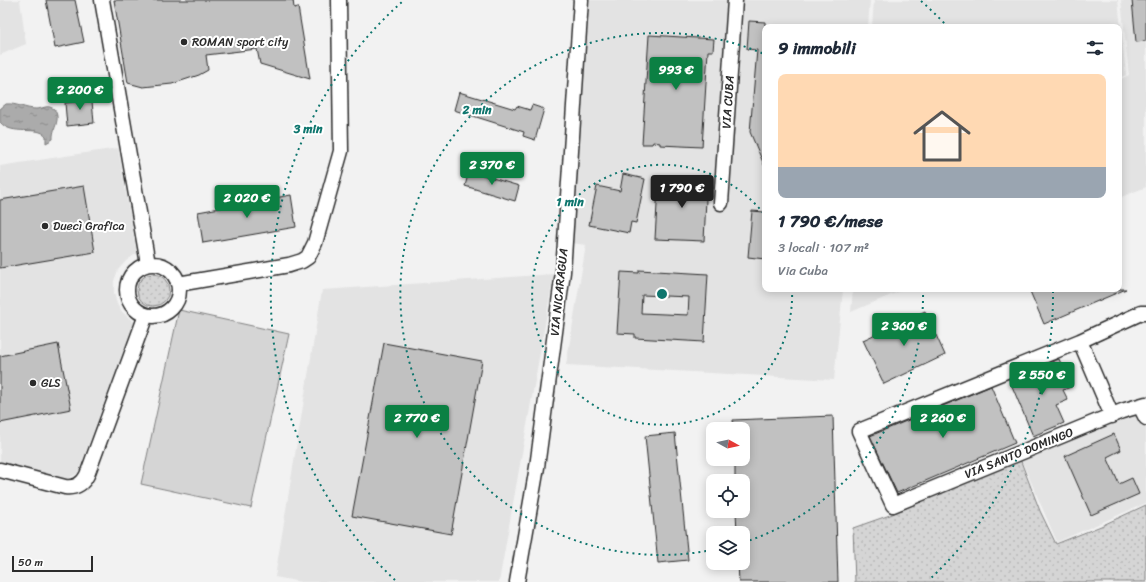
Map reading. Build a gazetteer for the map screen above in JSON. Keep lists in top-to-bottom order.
{
  "streets": {
    "street": ["VIA CUBA", "VIA NICARAGUA", "VIA SANTO DOMINGO"]
  },
  "places": ["ROMAN sport city", "Duecì Grafica", "GLS"],
  "scale_bar": "50 m",
  "north": "right",
  "page": {
    "heading": "9 immobili",
    "price": [
      "993 €",
      "2 200 €",
      "2 370 €",
      "1 790 €",
      "2 020 €",
      "2 360 €",
      "2 550 €",
      "2 770 €",
      "2 260 €"
    ],
    "list": [
      {
        "name": "1 790 €/mese",
        "note": "3 locali · 107 m² · Via Cuba"
      }
    ],
    "scale": "50 m"
  },
  "rings": ["2 min", "3 min", "1 min"]
}
